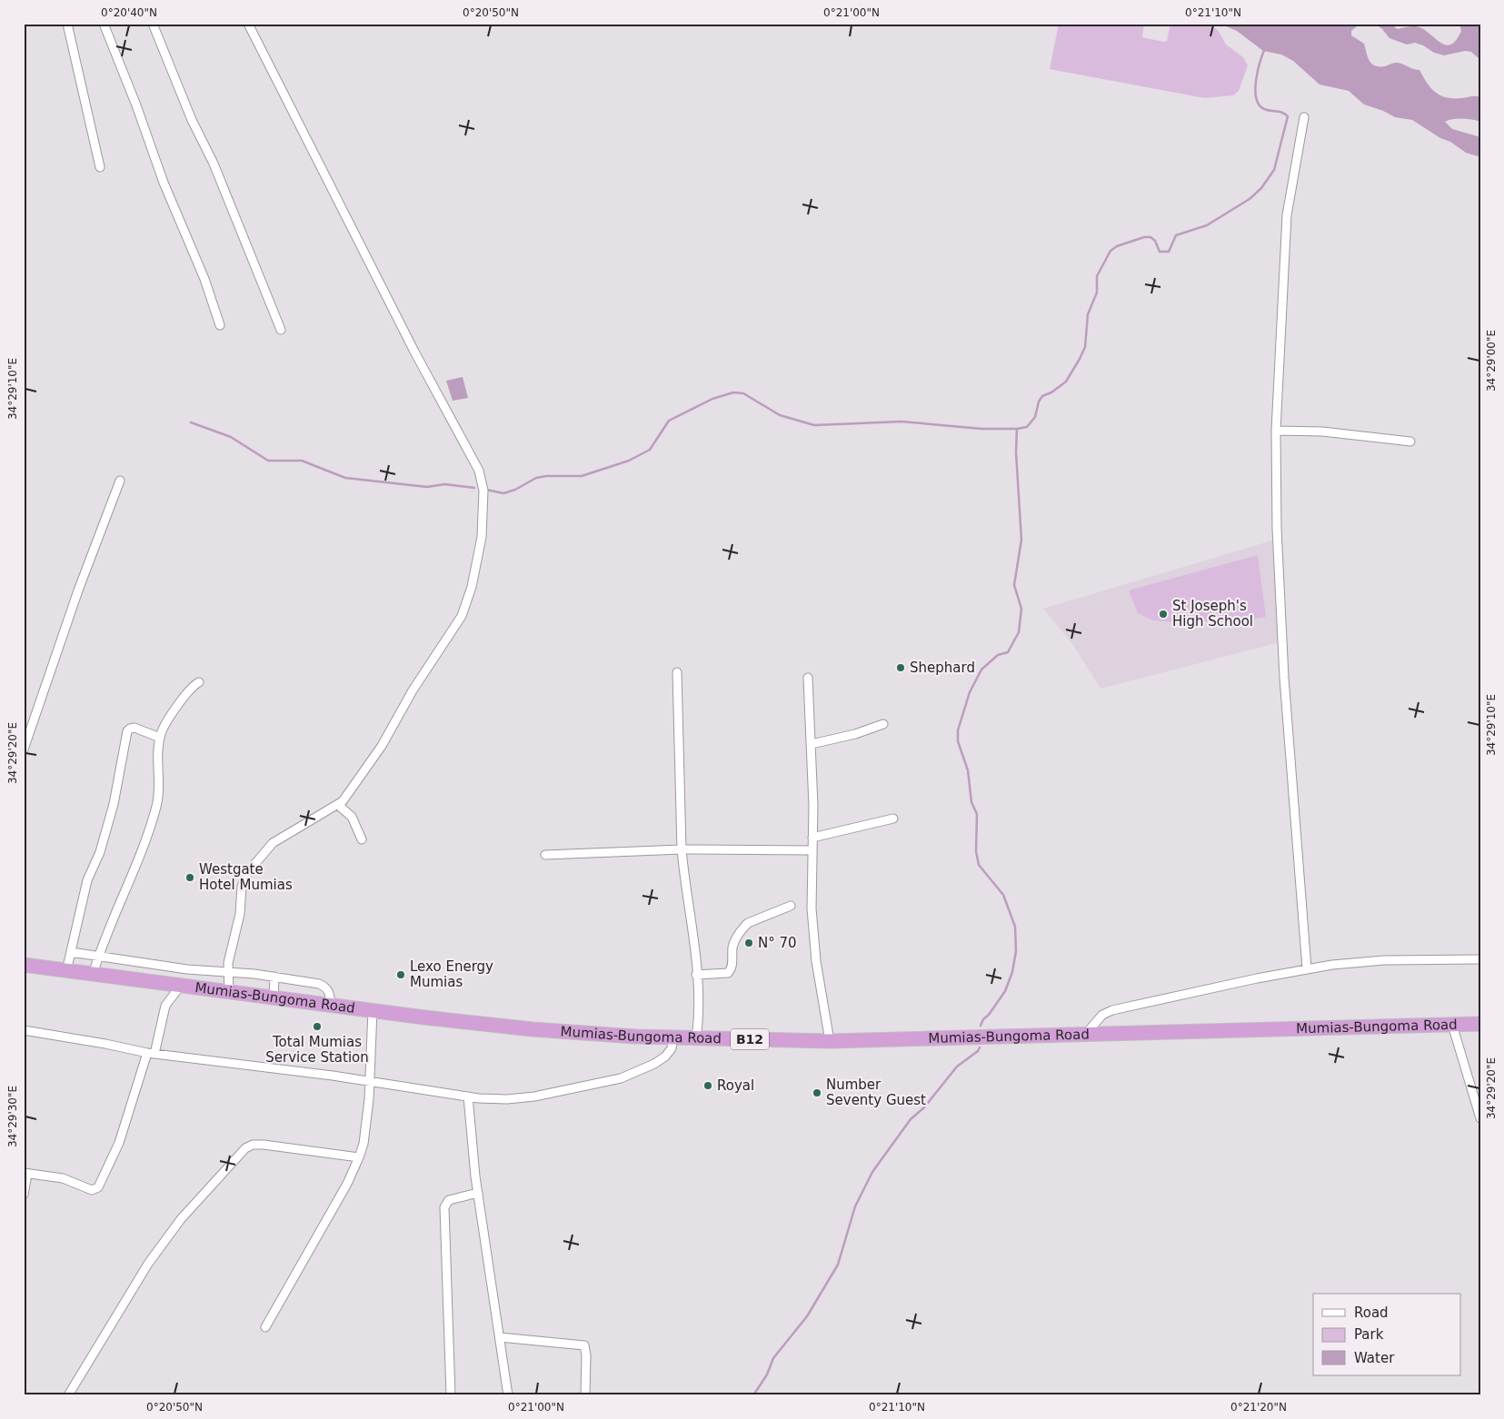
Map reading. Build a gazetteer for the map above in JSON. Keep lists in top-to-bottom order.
{
  "streets": {
    "highway": ["Mumias-Bungoma Road", "B12"]
  },
  "places": [
    "St Joseph's High School",
    "Shephard",
    "Westgate Hotel Mumias",
    "N° 70",
    "Lexo Energy Mumias",
    "Total Mumias Service Station",
    "Royal",
    "Number Seventy Guest"
  ],
  "legend": ["Road", "Park", "Water"],
  "coordinates": [
    "0°20'40\"N",
    "0°20'50\"N",
    "0°21'00\"N",
    "0°21'10\"N",
    "34°29'00\"E",
    "34°29'10\"E",
    "34°29'20\"E",
    "34°29'30\"E",
    "0°21'20\"N"
  ]
}
